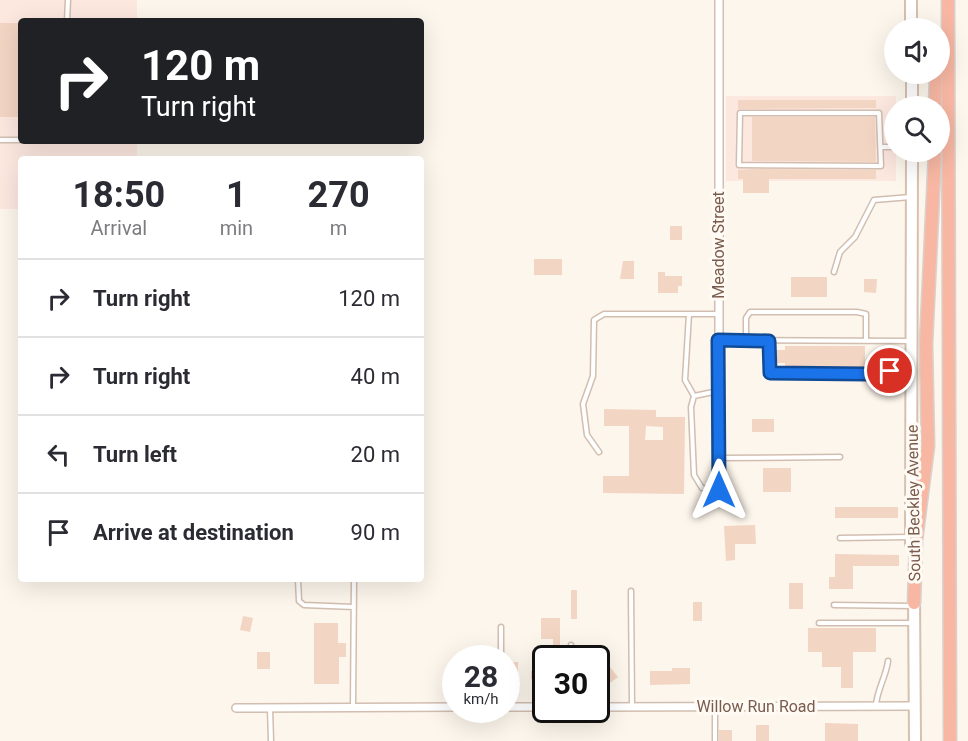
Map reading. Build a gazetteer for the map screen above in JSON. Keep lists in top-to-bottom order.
{
  "streets": {
    "main road": ["South Beckley Avenue"],
    "street": ["Meadow Street", "Willow Run Road"]
  },
  "crossings": [
    ["South Beckley Avenue", "Willow Run Road"]
  ],
  "page": {
    "turn": ["120 m", "Turn right"],
    "eta": [
      "18:50",
      "Arrival",
      "1",
      "min",
      "270",
      "m"
    ],
    "list": [
      {
        "name": "Turn right",
        "value": "120 m"
      },
      {
        "name": "Turn right",
        "value": "40 m"
      },
      {
        "name": "Turn left",
        "value": "20 m"
      },
      {
        "name": "Arrive at destination",
        "value": "90 m"
      }
    ],
    "speed": "28 km/h",
    "limit": "30"
  }
}
